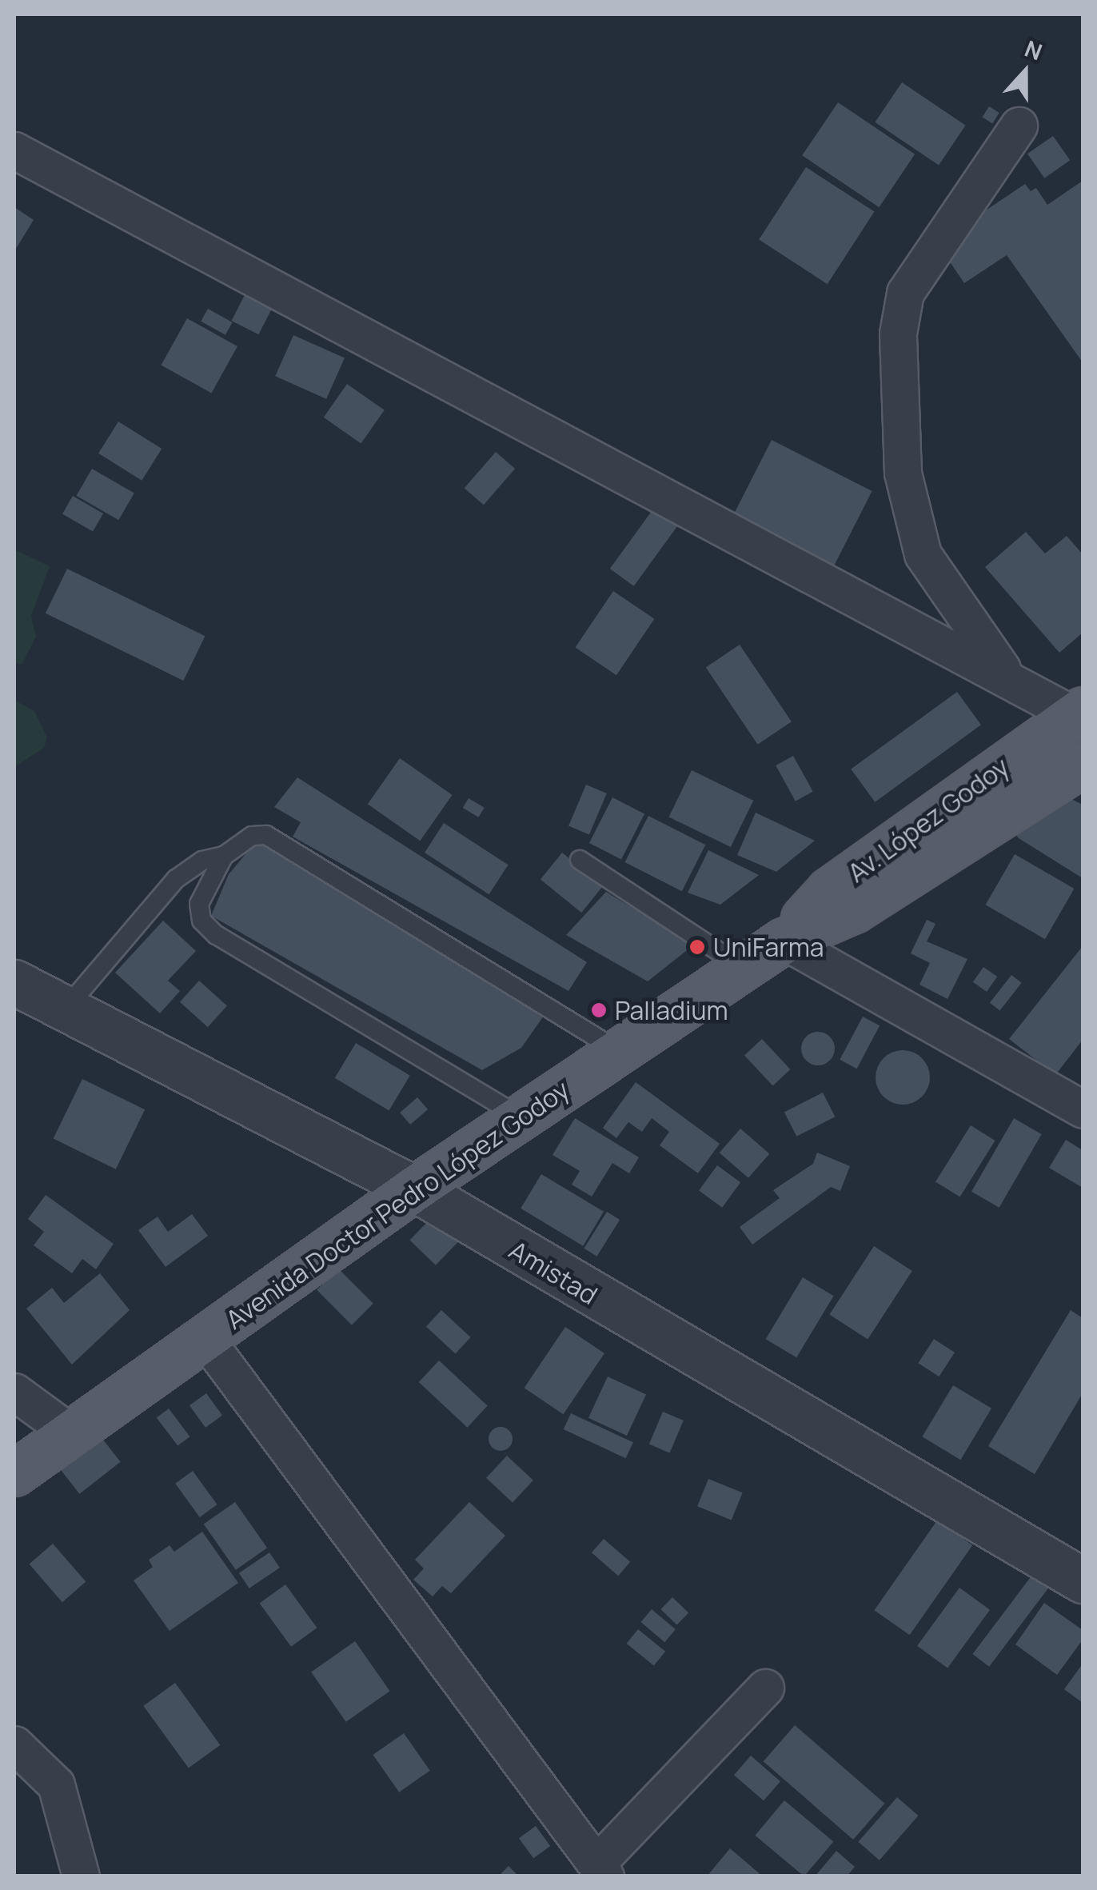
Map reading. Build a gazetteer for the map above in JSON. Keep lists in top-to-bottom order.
{
  "streets": {
    "main road": ["Av. López Godoy", "Avenida Doctor Pedro López Godoy"],
    "street": ["Amistad"]
  },
  "crossings": [
    ["Av. López Godoy", "Avenida Doctor Pedro López Godoy"],
    ["Avenida Doctor Pedro López Godoy", "Amistad"]
  ],
  "places": ["UniFarma", "Palladium"],
  "north": "top"
}
